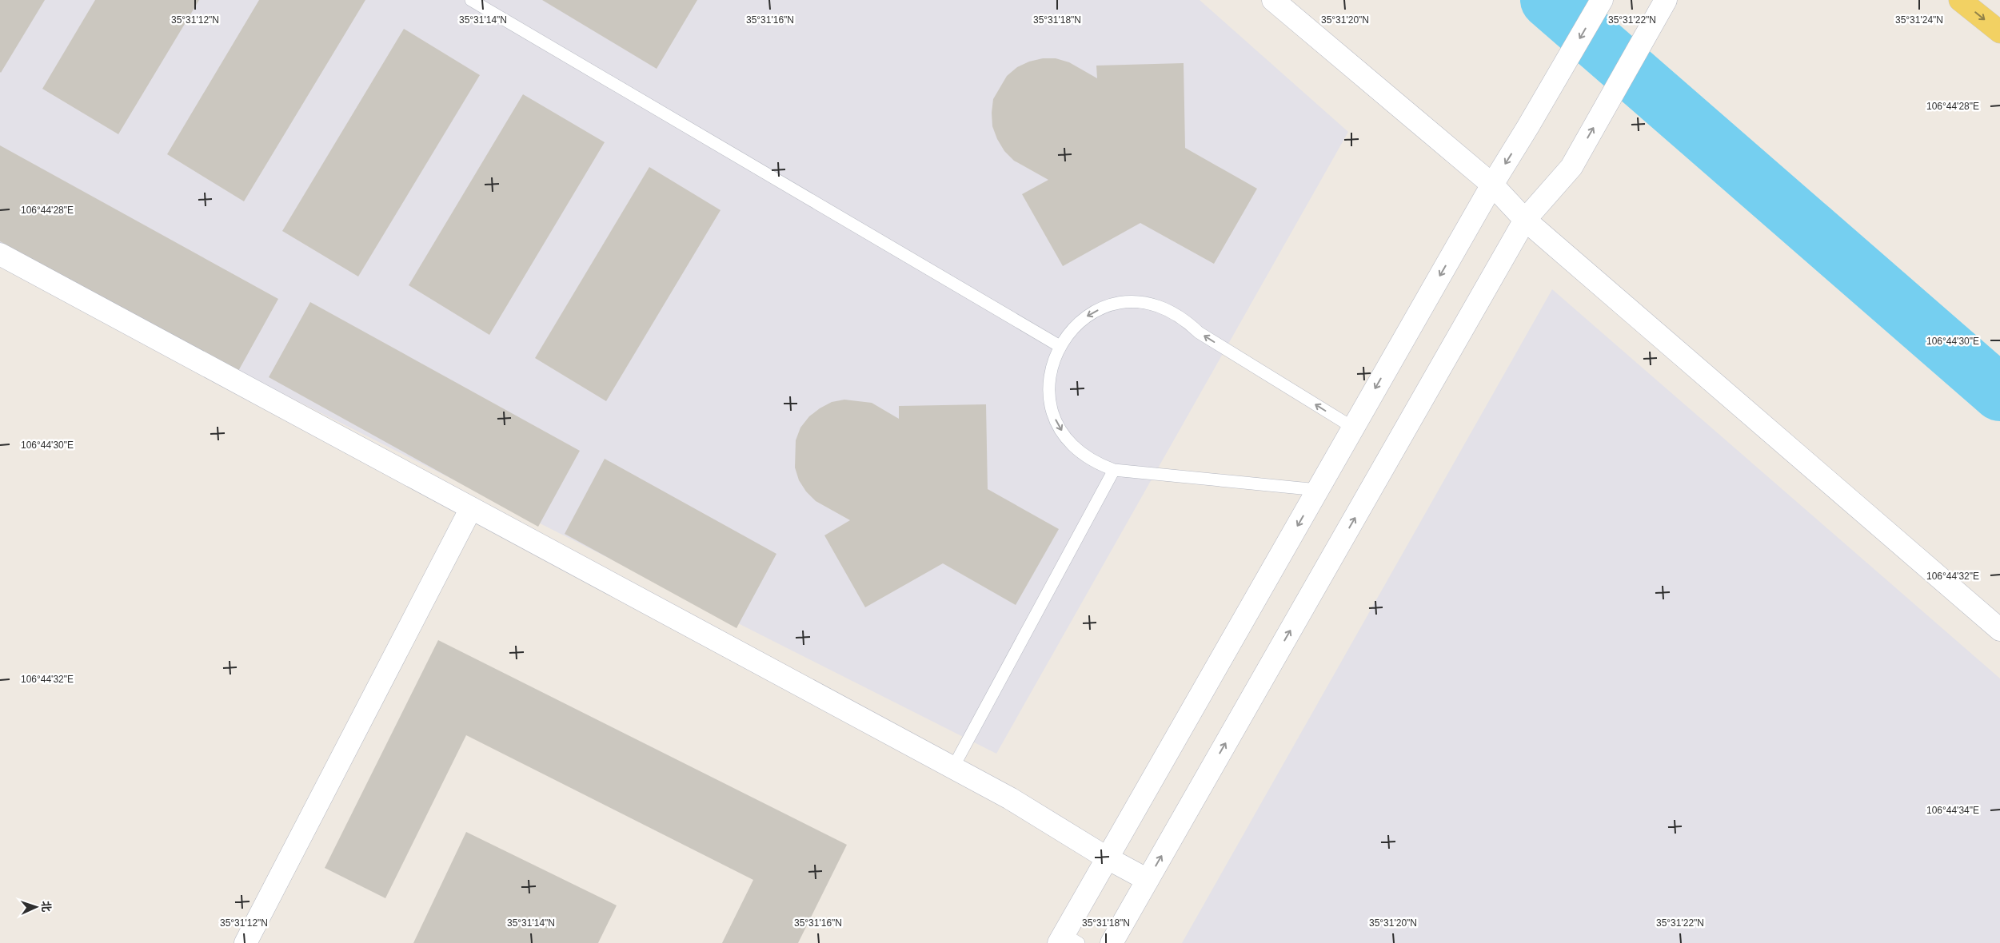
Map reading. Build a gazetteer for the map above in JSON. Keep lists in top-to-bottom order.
{
  "north": "right",
  "coordinates": [
    "35°31'12\"N",
    "35°31'14\"N",
    "35°31'16\"N",
    "35°31'18\"N",
    "35°31'20\"N",
    "35°31'22\"N",
    "35°31'24\"N",
    "106°44'28\"E",
    "106°44'30\"E",
    "106°44'32\"E",
    "106°44'34\"E"
  ]
}
